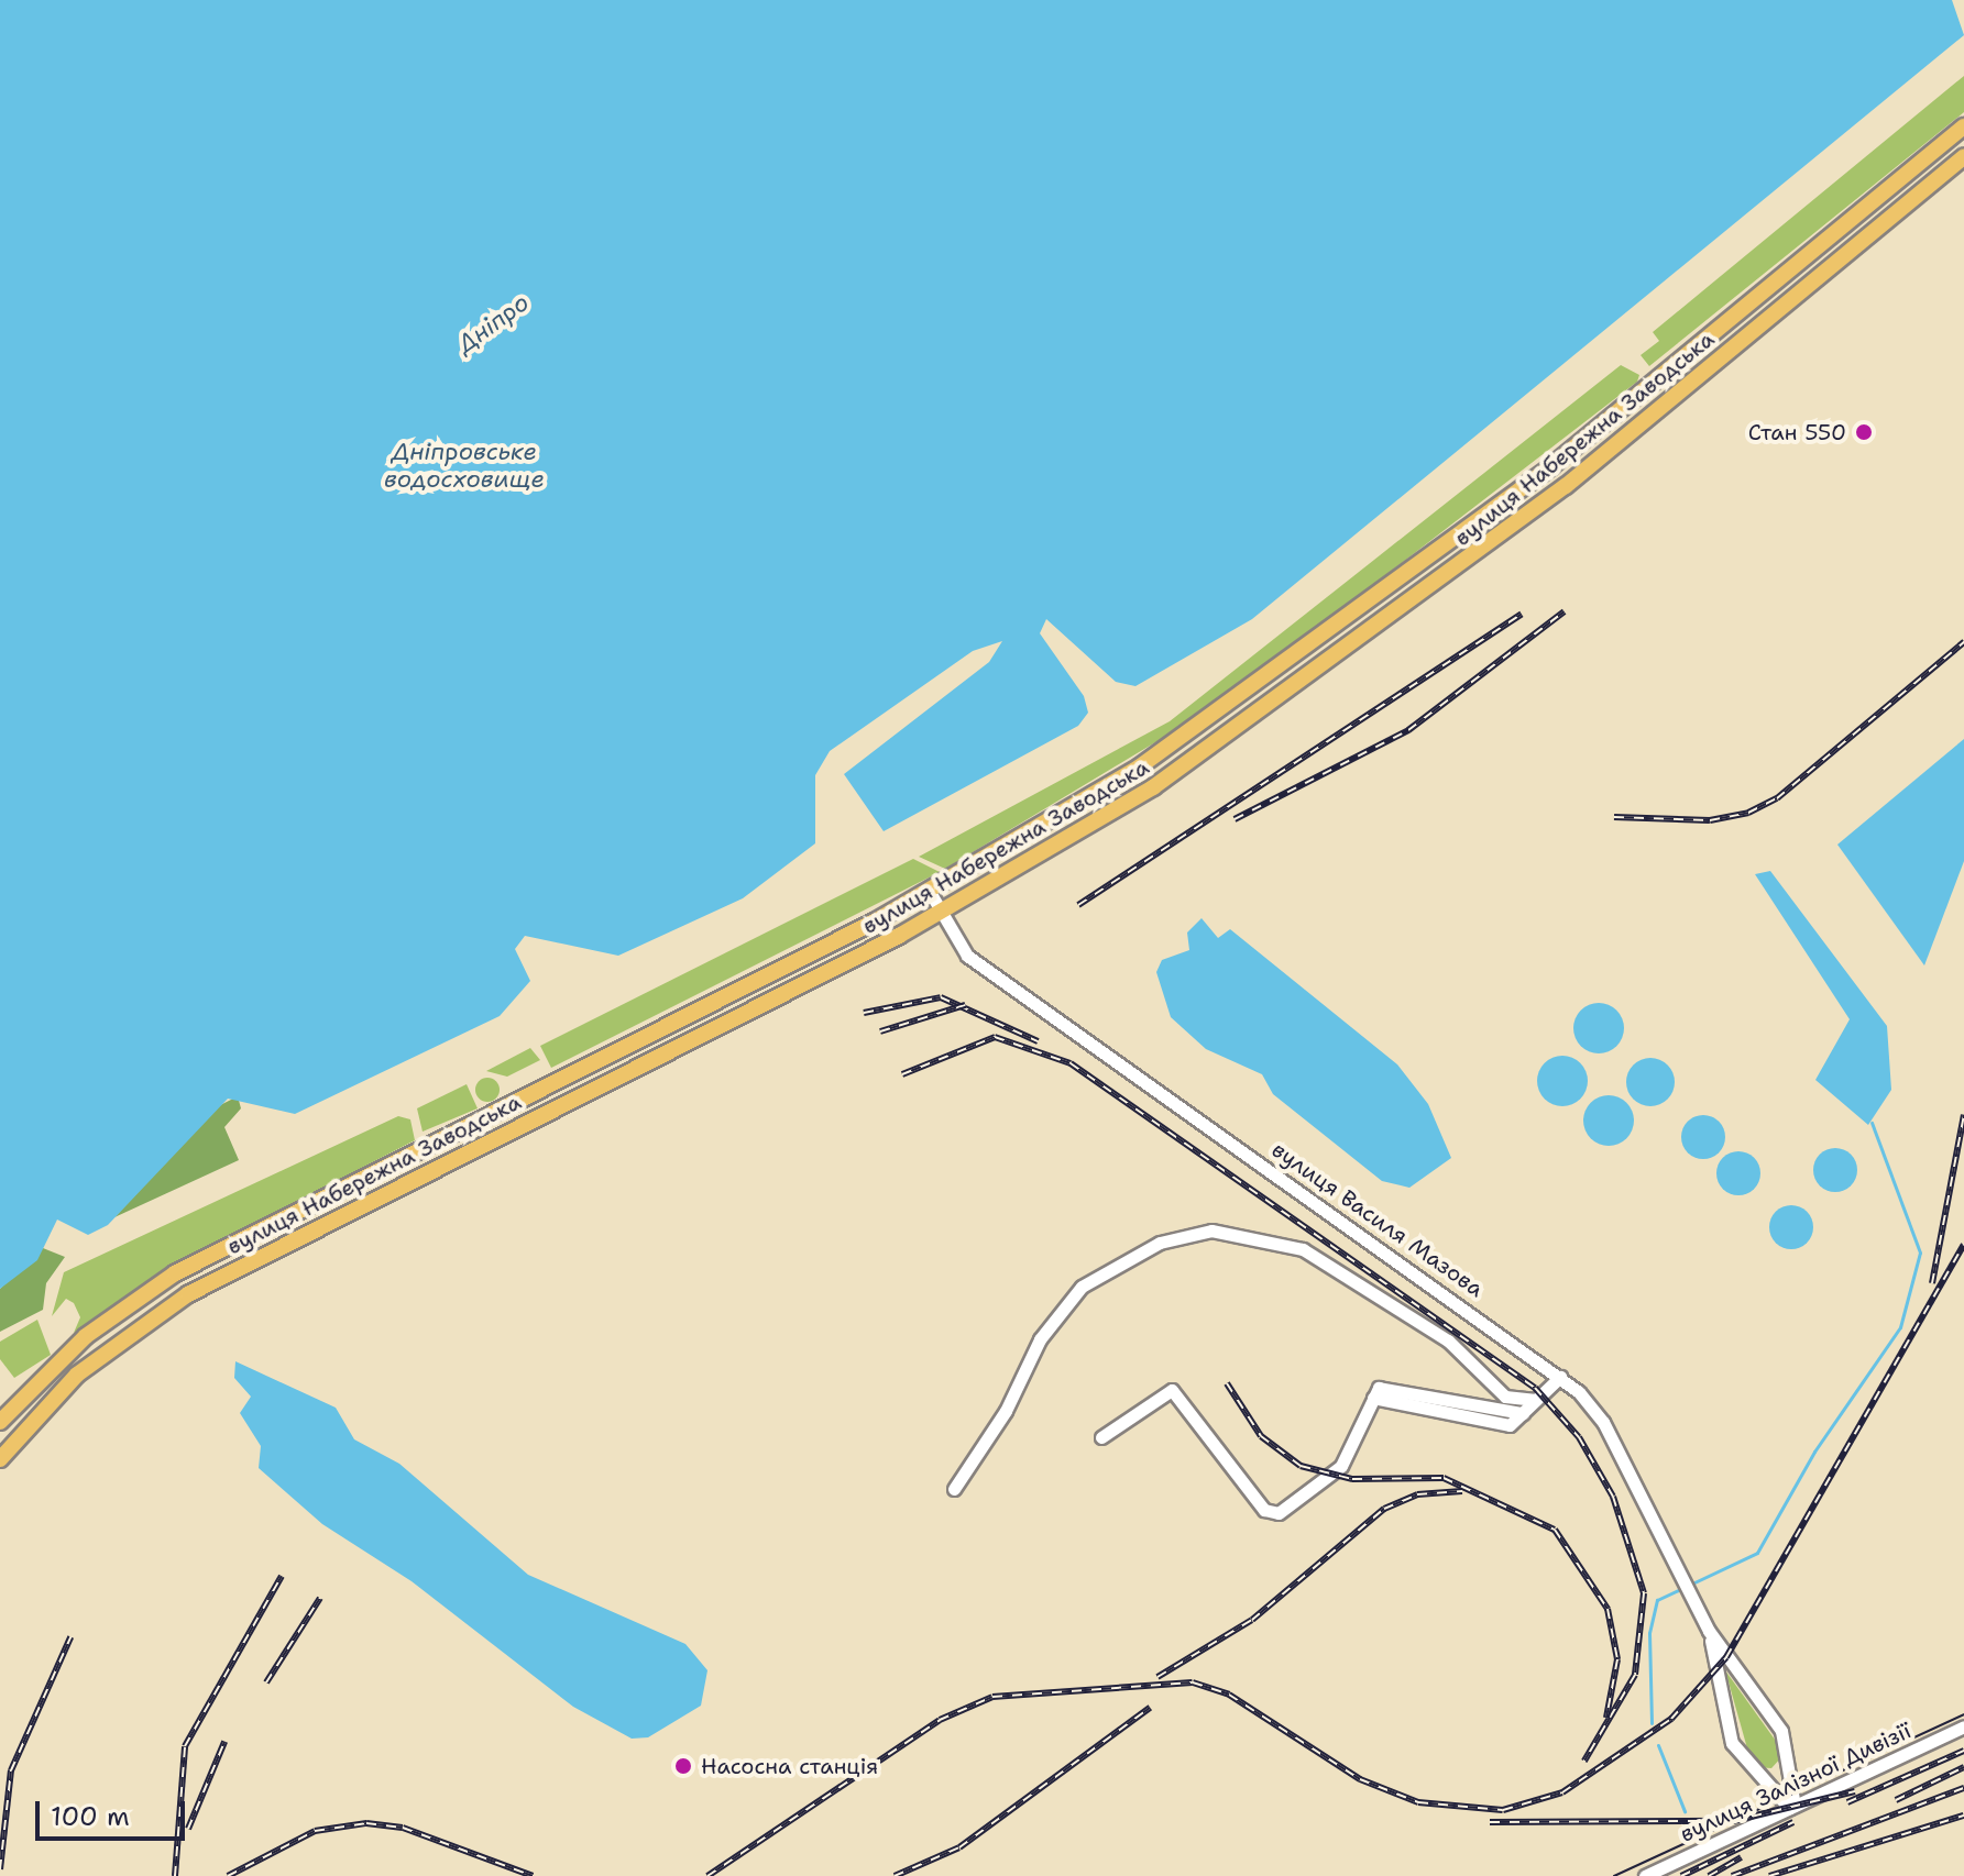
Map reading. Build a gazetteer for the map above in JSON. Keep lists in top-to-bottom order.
{
  "streets": {
    "main road": ["вулиця Набережна Заводська"],
    "street": ["вулиця Василя Мазова", "вулиця Залізної Дивізії"]
  },
  "crossings": [
    ["вулиця Набережна Заводська", "вулиця Василя Мазова"],
    ["вулиця Василя Мазова", "вулиця Залізної Дивізії"]
  ],
  "water": ["Дніпро", "Дніпровське водосховище"],
  "places": ["Стан 550", "Насосна станція"],
  "scale_bar": "100 m"
}
